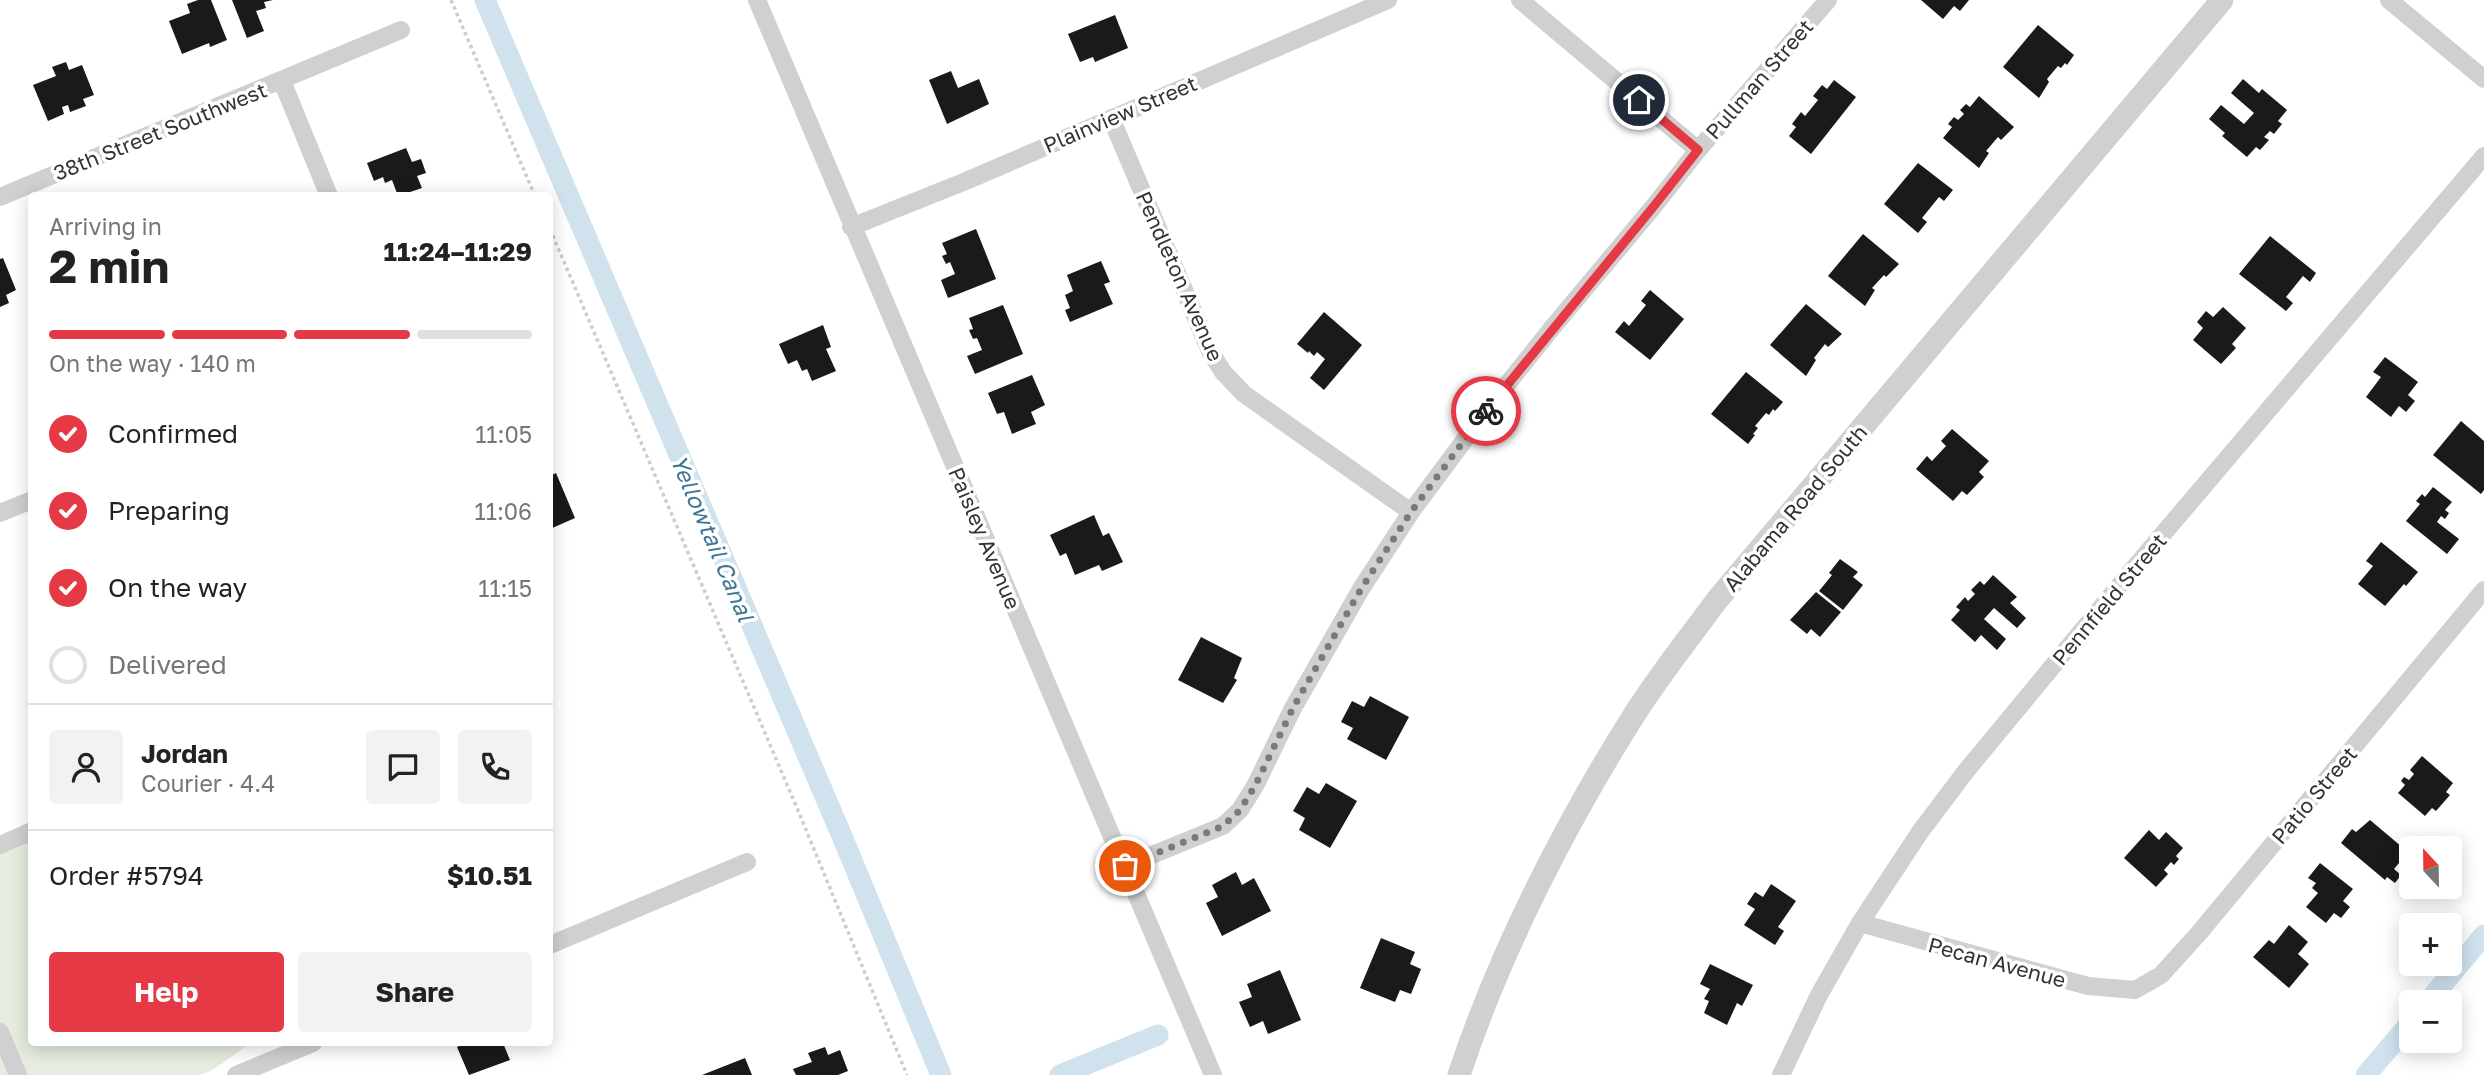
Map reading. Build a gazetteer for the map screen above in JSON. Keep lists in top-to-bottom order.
{
  "streets": {
    "street": [
      "Pullman Street",
      "Plainview Street",
      "38th Street Southwest",
      "Pendleton Avenue",
      "Alabama Road South",
      "Paisley Avenue",
      "Pennfield Street",
      "Patio Street",
      "Pecan Avenue"
    ]
  },
  "crossings": [
    ["Pullman Street", "Pendleton Avenue"],
    ["Pullman Street", "Paisley Avenue"],
    ["Plainview Street", "Pendleton Avenue"],
    ["Plainview Street", "Paisley Avenue"],
    ["Pennfield Street", "Pecan Avenue"],
    ["Patio Street", "Pecan Avenue"]
  ],
  "water": ["Yellowtail Canal"],
  "north": "top",
  "page": {
    "heading": ["2 min", "Arriving in", "11:24–11:29"],
    "panel": [
      "Jordan",
      "Courier · 4.4",
      "Order #5794",
      "$10.51"
    ],
    "bar": "On the way · 140 m",
    "list": [
      ["Confirmed", "11:05"],
      ["Preparing", "11:06"],
      ["On the way", "11:15"],
      "Delivered"
    ],
    "map_buttons": ["+", "−"],
    "buttons": ["Help", "Share"]
  }
}
